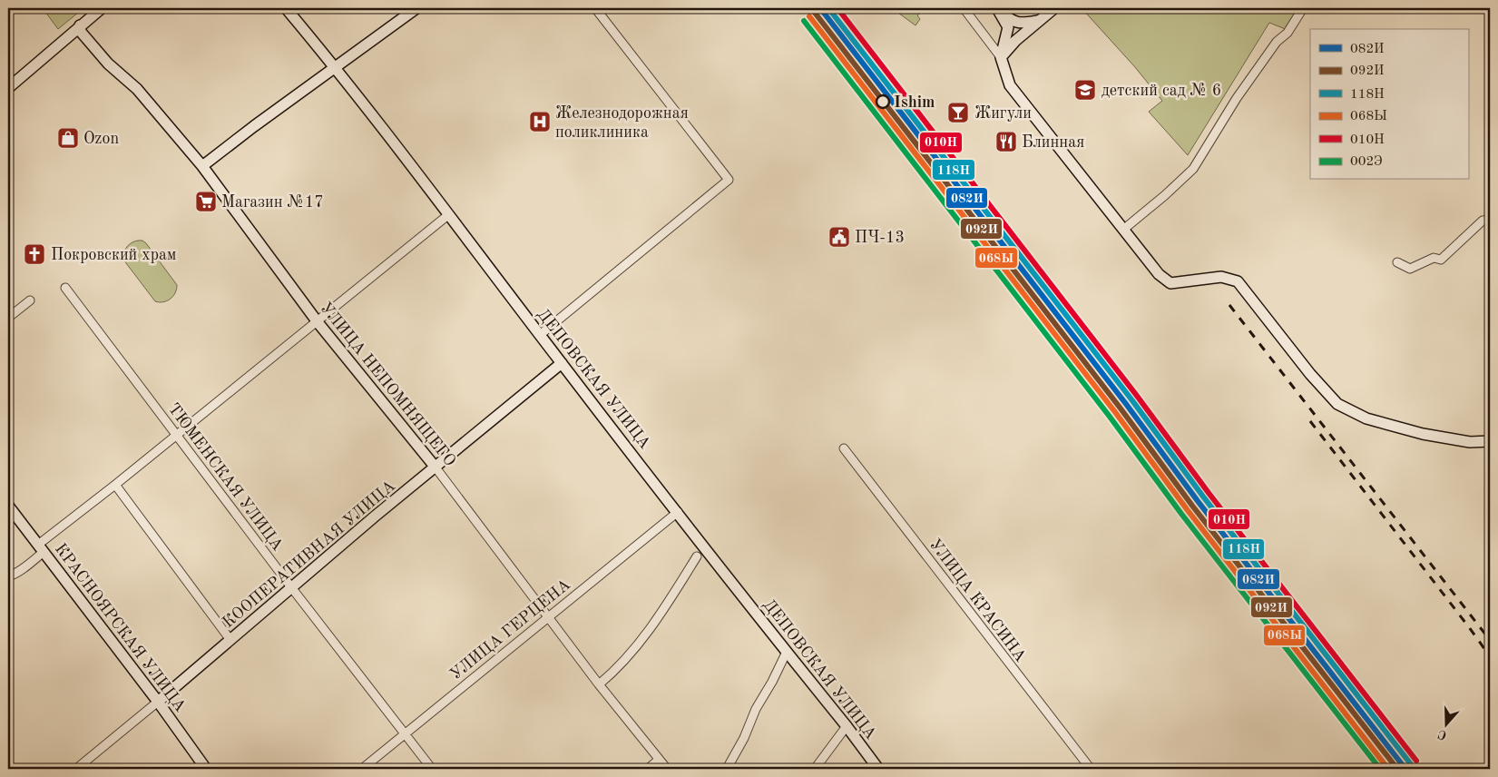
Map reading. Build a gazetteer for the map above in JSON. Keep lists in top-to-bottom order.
{
  "streets": {
    "street": [
      "ДЕПОВСКАЯ УЛИЦА",
      "УЛИЦА НЕПОМНЯЩЕГО",
      "ТЮМЕНСКАЯ УЛИЦА",
      "КООПЕРАТИВНАЯ УЛИЦА",
      "УЛИЦА КРАСИНА",
      "КРАСНОЯРСКАЯ УЛИЦА",
      "УЛИЦА ГЕРЦЕНА"
    ]
  },
  "crossings": [
    ["ДЕПОВСКАЯ УЛИЦА", "КООПЕРАТИВНАЯ УЛИЦА"],
    ["ДЕПОВСКАЯ УЛИЦА", "УЛИЦА ГЕРЦЕНА"],
    ["УЛИЦА НЕПОМНЯЩЕГО", "КООПЕРАТИВНАЯ УЛИЦА"],
    ["УЛИЦА НЕПОМНЯЩЕГО", "УЛИЦА ГЕРЦЕНА"],
    ["ТЮМЕНСКАЯ УЛИЦА", "КООПЕРАТИВНАЯ УЛИЦА"],
    ["ТЮМЕНСКАЯ УЛИЦА", "УЛИЦА ГЕРЦЕНА"],
    ["КООПЕРАТИВНАЯ УЛИЦА", "КРАСНОЯРСКАЯ УЛИЦА"]
  ],
  "places": {
    "school or university": ["детский сад № 6"],
    "other": ["Ishim"],
    "bar": ["Жигули"],
    "hospital": ["Железнодорожная поликлиника"],
    "shop": ["Ozon"],
    "restaurant": ["Блинная"],
    "supermarket": ["Магазин №17"],
    "public building": ["ПЧ-13"],
    "church": ["Покровский храм"]
  },
  "lines": [
    "transit line 082И",
    "transit line 118Н",
    "transit line 010Н",
    "transit line 092И",
    "transit line 068Ы",
    "transit line 002Э"
  ],
  "legend": [
    "082И",
    "092И",
    "118Н",
    "068Ы",
    "010Н",
    "002Э"
  ],
  "north": "bottom"
}
